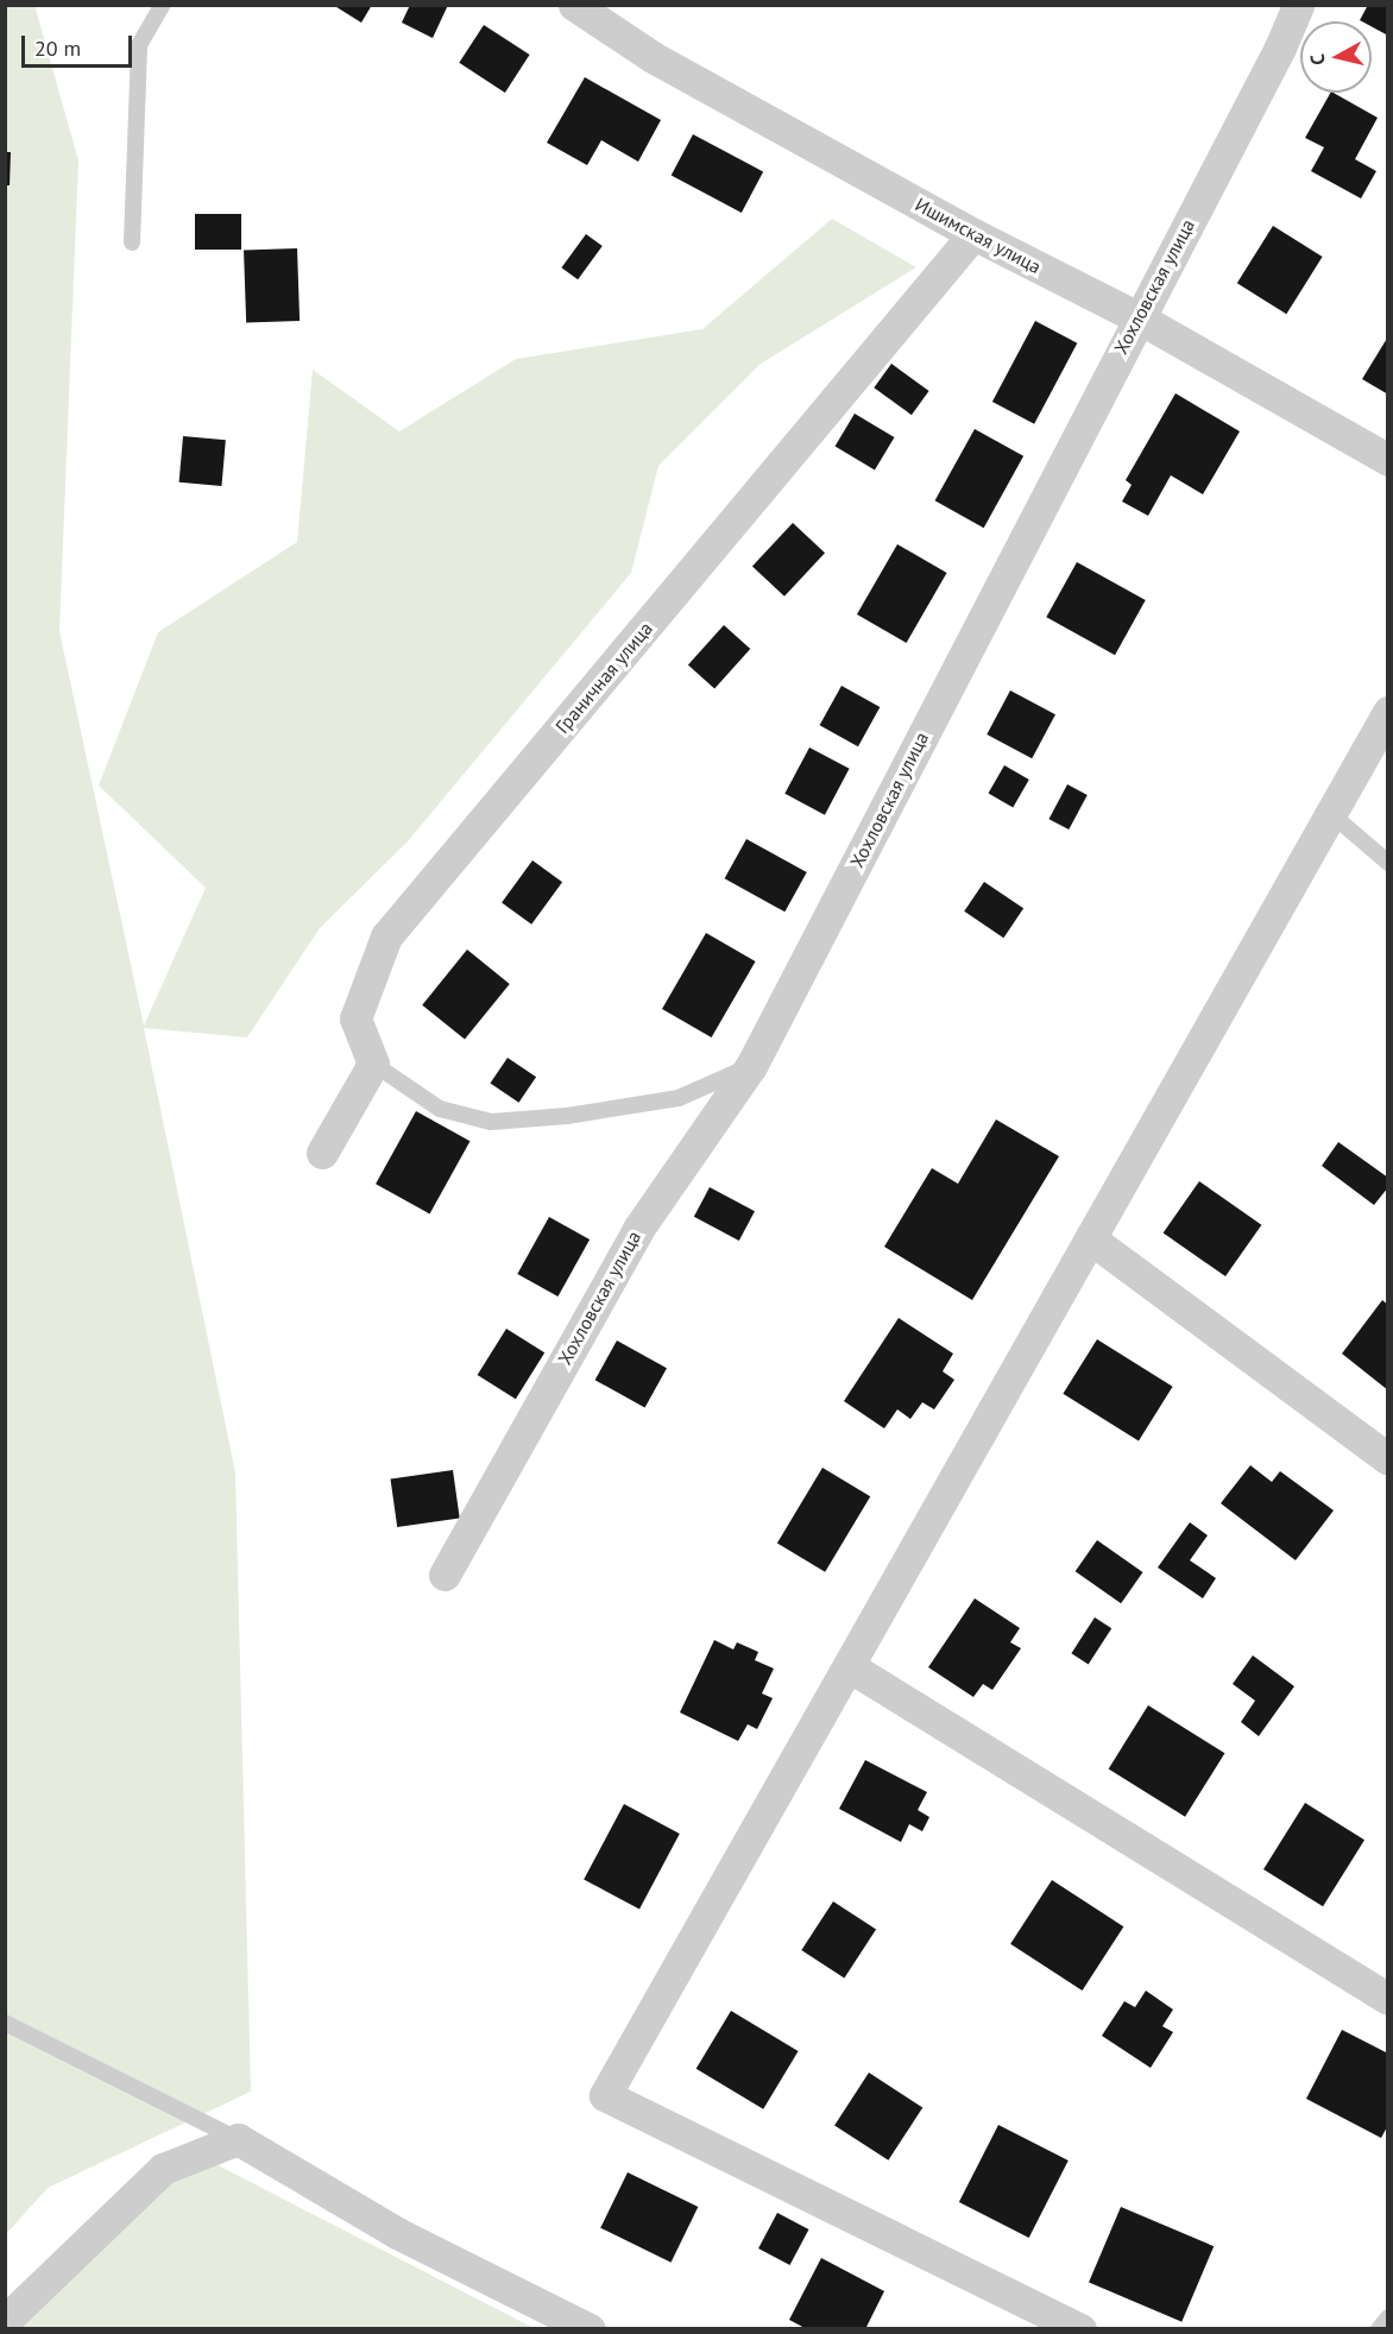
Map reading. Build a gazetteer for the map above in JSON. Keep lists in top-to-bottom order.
{
  "streets": {
    "street": ["Ишимская улица", "Хохловская улица", "Граничная улица"]
  },
  "crossings": [
    ["Ишимская улица", "Хохловская улица"],
    ["Ишимская улица", "Граничная улица"]
  ],
  "scale_bar": "20 m",
  "north": "left"
}
